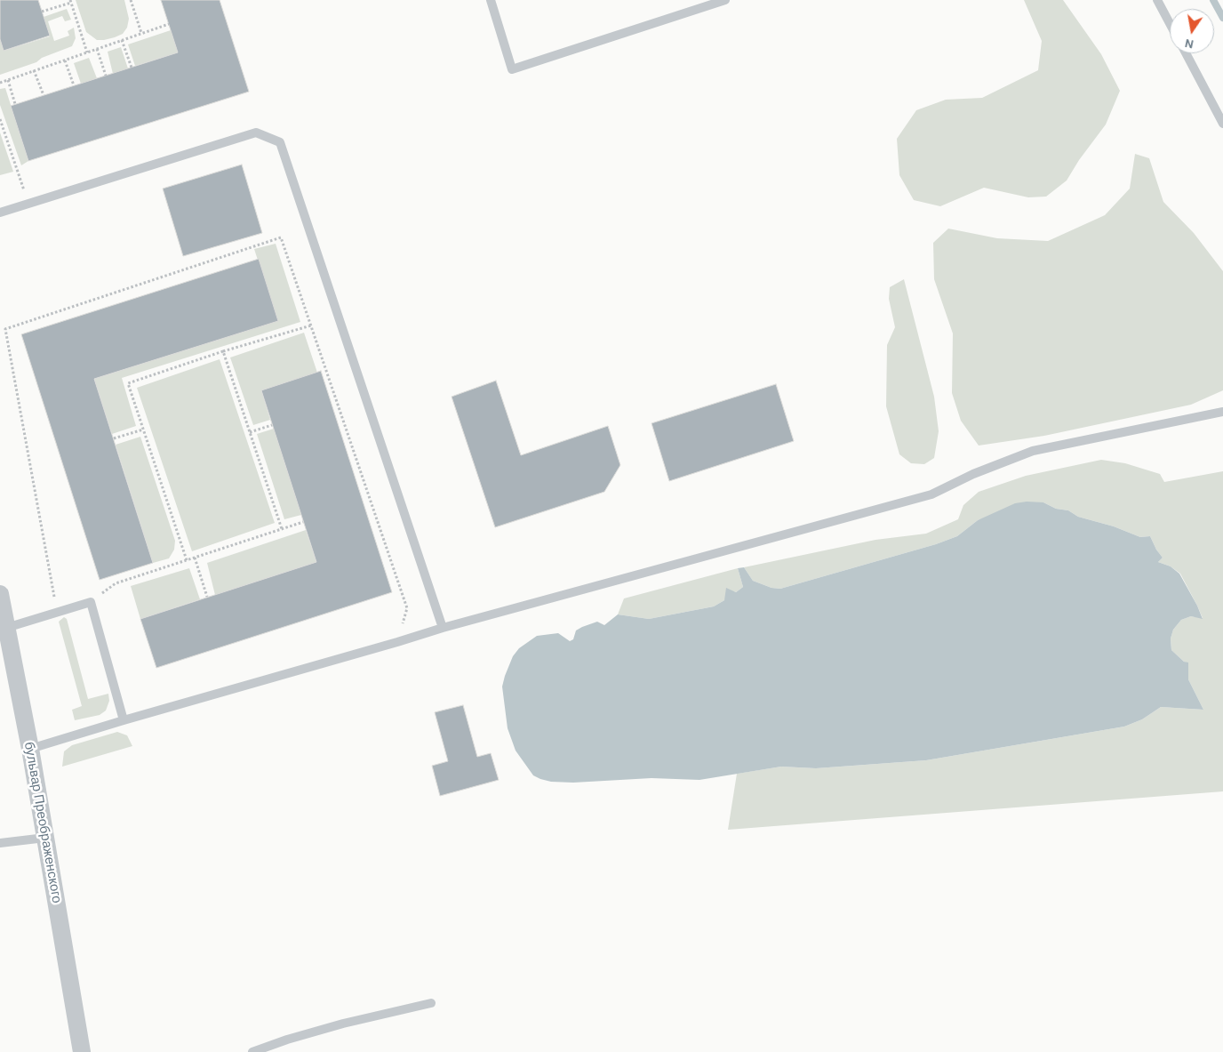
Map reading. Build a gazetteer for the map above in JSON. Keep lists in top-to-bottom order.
{
  "streets": {
    "street": ["бульвар Преображенского"]
  },
  "north": "bottom"
}
